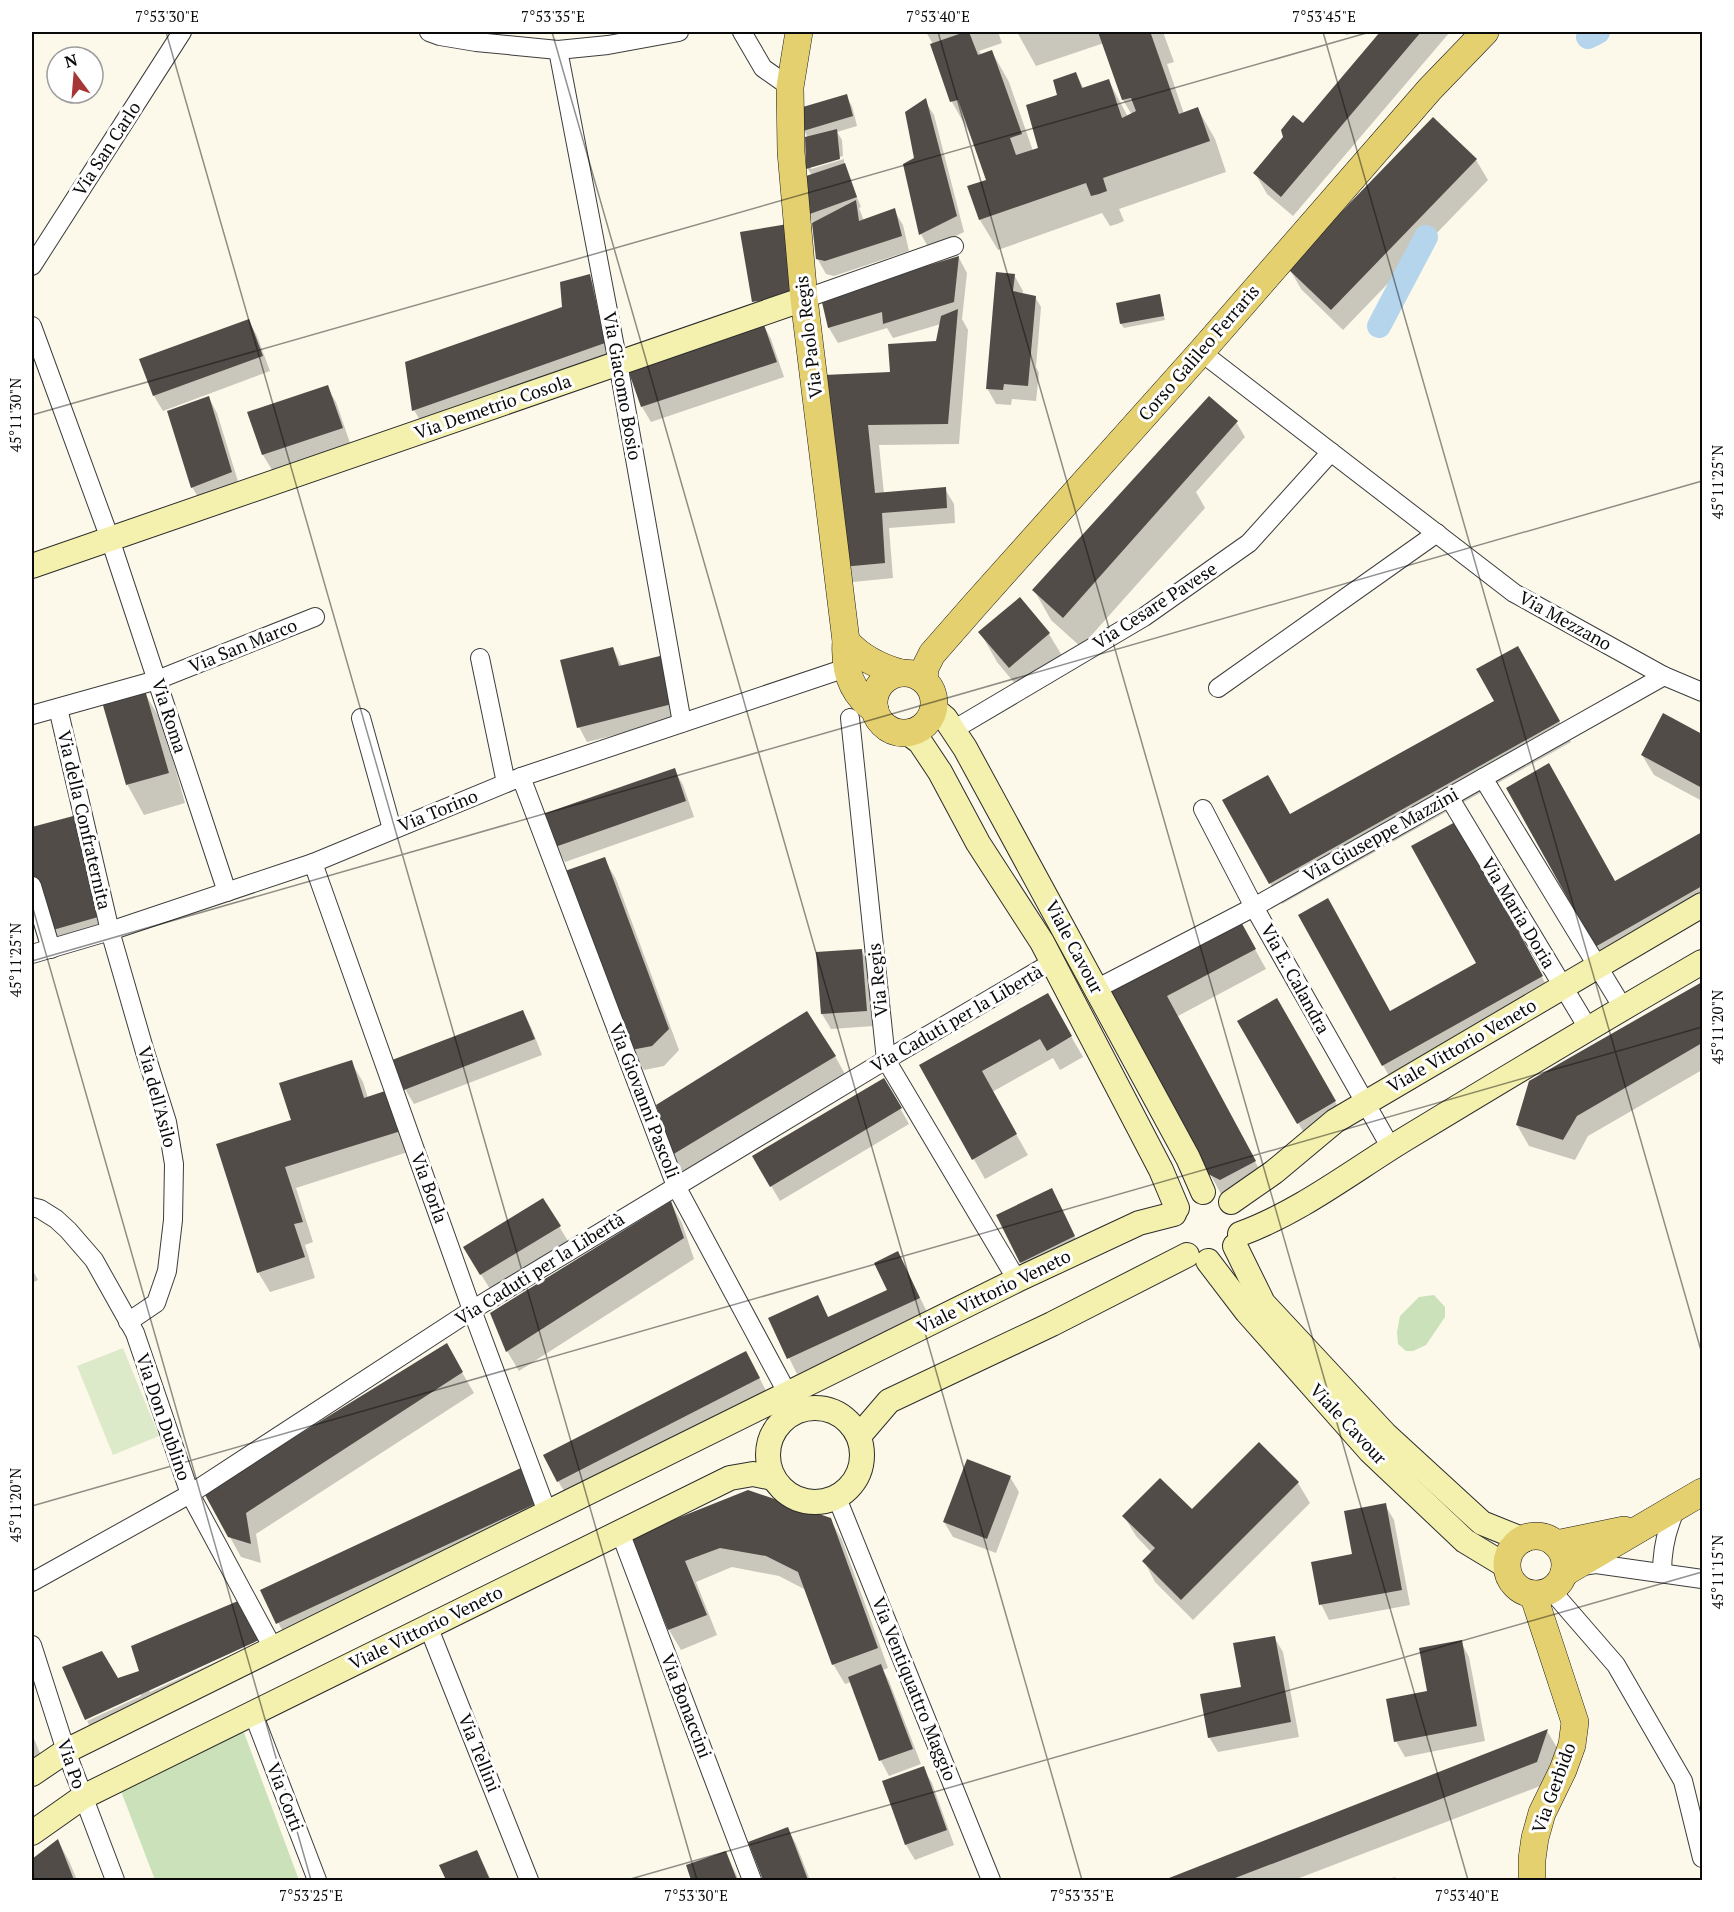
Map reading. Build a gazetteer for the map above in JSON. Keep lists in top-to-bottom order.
{
  "streets": {
    "main road": [
      "Via Paolo Regis",
      "Corso Galileo Ferraris",
      "Via Demetrio Cosola",
      "Viale Cavour",
      "Viale Vittorio Veneto",
      "Via Gerbido"
    ],
    "street": [
      "Via San Carlo",
      "Via Giacomo Bosio",
      "Via Cesare Pavese",
      "Via Mezzano",
      "Via San Marco",
      "Via Roma",
      "Via Torino",
      "Via della Confraternita",
      "Via Giuseppe Mazzini",
      "Via Maria Doria",
      "Via E. Calandra",
      "Via Regis",
      "Via Caduti per la Libertà",
      "Via dell'Asilo",
      "Via Giovanni Pascoli",
      "Via Borla",
      "Via Don Dublino",
      "Via Ventiquattro Maggio",
      "Via Bonaccini",
      "Via Tellini",
      "Via Po",
      "Via Corti"
    ]
  },
  "crossings": [
    ["Via Paolo Regis", "Via Demetrio Cosola"],
    ["Via Paolo Regis", "Via Torino"],
    ["Corso Galileo Ferraris", "Via Mezzano"],
    ["Corso Galileo Ferraris", "Viale Cavour"],
    ["Corso Galileo Ferraris", "Via Regis"],
    ["Via Giacomo Bosio", "Via Demetrio Cosola"],
    ["Via Giacomo Bosio", "Via Torino"],
    ["Via Demetrio Cosola", "Via Roma"],
    ["Via Cesare Pavese", "Via Mezzano"],
    ["Via Cesare Pavese", "Viale Cavour"],
    ["Via Mezzano", "Via Giuseppe Mazzini"],
    ["Via San Marco", "Via Roma"],
    ["Via San Marco", "Via della Confraternita"],
    ["Via Roma", "Via Torino"],
    ["Via Torino", "Via della Confraternita"],
    ["Via Torino", "Via dell'Asilo"],
    ["Via Torino", "Via Giovanni Pascoli"],
    ["Via Torino", "Via Borla"],
    ["Via della Confraternita", "Via dell'Asilo"],
    ["Via Giuseppe Mazzini", "Via Maria Doria"],
    ["Via Giuseppe Mazzini", "Viale Cavour"],
    ["Via Giuseppe Mazzini", "Via E. Calandra"],
    ["Via Maria Doria", "Viale Vittorio Veneto"],
    ["Viale Cavour", "Via Regis"],
    ["Viale Cavour", "Via Caduti per la Libertà"],
    ["Viale Cavour", "Viale Vittorio Veneto"],
    ["Viale Cavour", "Via Gerbido"],
    ["Via E. Calandra", "Viale Vittorio Veneto"],
    ["Via Regis", "Via Caduti per la Libertà"],
    ["Via Regis", "Viale Vittorio Veneto"],
    ["Via Caduti per la Libertà", "Via Giovanni Pascoli"],
    ["Via Caduti per la Libertà", "Via Borla"],
    ["Via Caduti per la Libertà", "Via Don Dublino"],
    ["Viale Vittorio Veneto", "Via Giovanni Pascoli"],
    ["Viale Vittorio Veneto", "Via Ventiquattro Maggio"],
    ["Viale Vittorio Veneto", "Via Bonaccini"],
    ["Viale Vittorio Veneto", "Via Tellini"],
    ["Viale Vittorio Veneto", "Via Po"],
    ["Viale Vittorio Veneto", "Via Corti"],
    ["Via dell'Asilo", "Via Don Dublino"],
    ["Via Giovanni Pascoli", "Via Ventiquattro Maggio"]
  ],
  "north": "top",
  "coordinates": [
    "7°53'30\"E",
    "7°53'35\"E",
    "7°53'40\"E",
    "7°53'45\"E",
    "45°11'30\"N",
    "45°11'25\"N",
    "45°11'20\"N",
    "45°11'15\"N",
    "7°53'25\"E"
  ]
}
